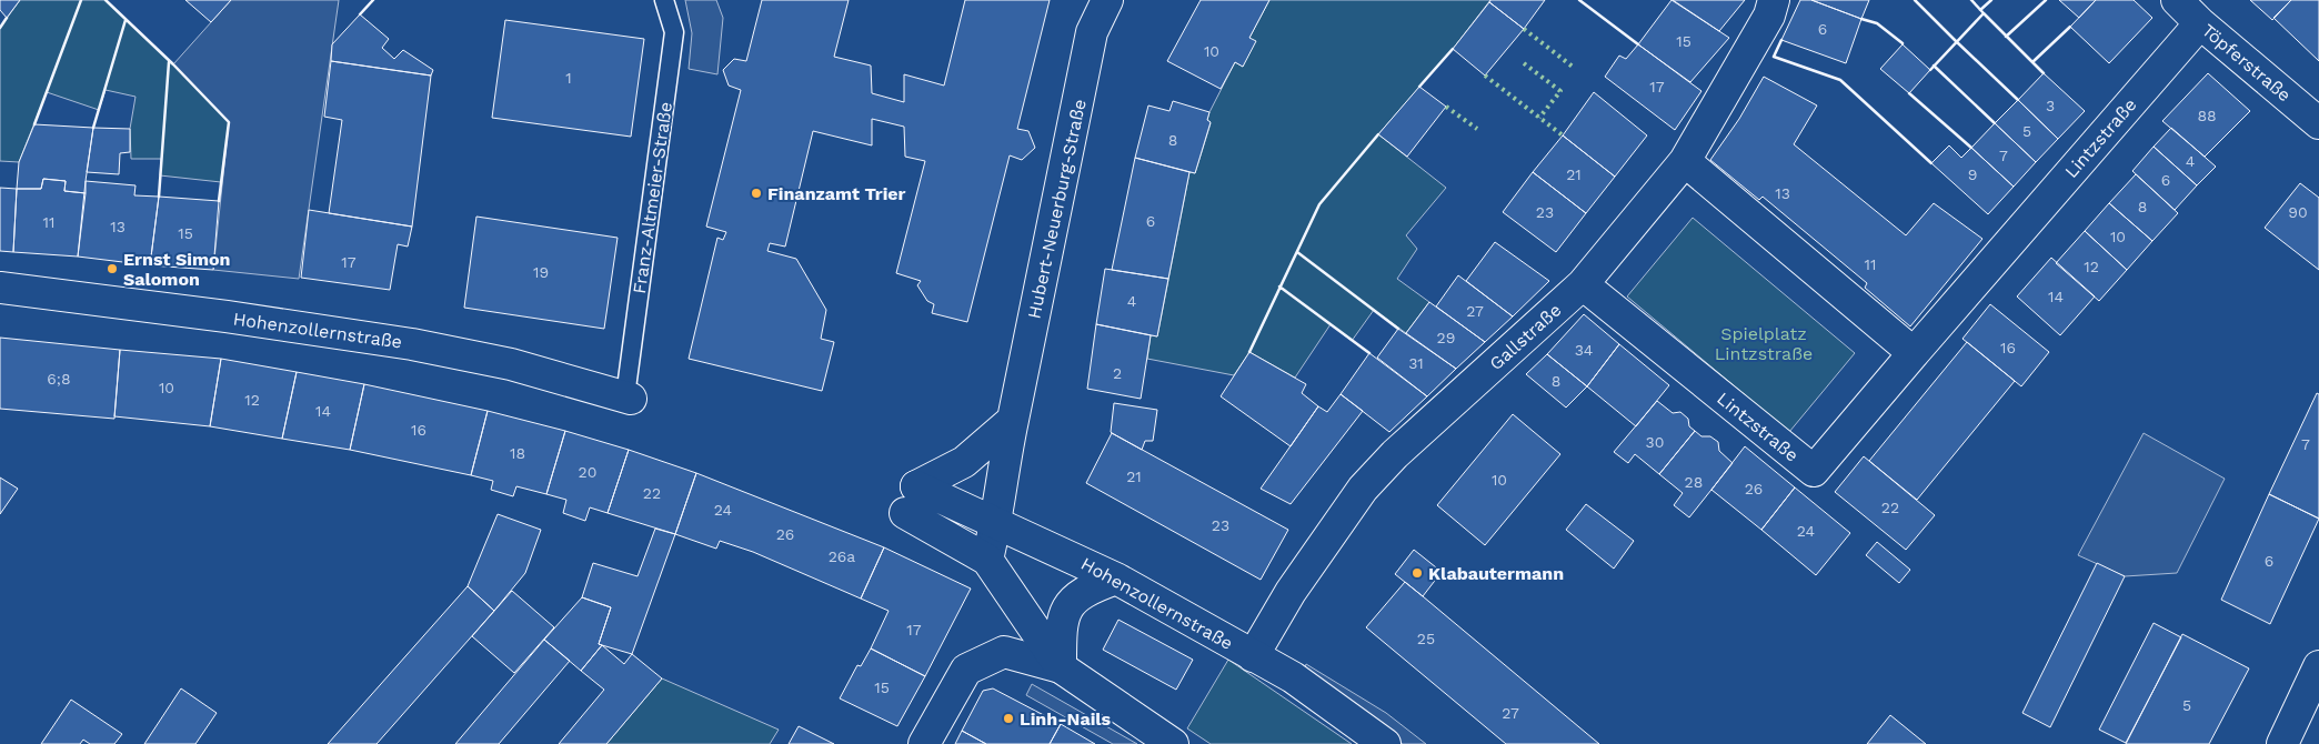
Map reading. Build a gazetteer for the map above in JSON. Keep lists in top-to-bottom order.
{
  "streets": {
    "street": [
      "Töpferstraße",
      "Lintzstraße",
      "Hubert-Neuerburg-Straße",
      "Hohenzollernstraße",
      "Gallstraße"
    ],
    "lane": ["Franz-Altmeier-Straße"]
  },
  "crossings": [
    ["Töpferstraße", "Lintzstraße"],
    ["Lintzstraße", "Gallstraße"],
    ["Franz-Altmeier-Straße", "Hohenzollernstraße"],
    ["Hubert-Neuerburg-Straße", "Hohenzollernstraße"],
    ["Hohenzollernstraße", "Gallstraße"]
  ],
  "parks": ["Spielplatz Lintzstraße"],
  "places": [
    "Finanzamt Trier",
    "Ernst Simon Salomon",
    "Klabautermann",
    "Linh-Nails"
  ],
  "house_numbers": [
    "6",
    "15",
    "10",
    "1",
    "17",
    "3",
    "88",
    "5",
    "8",
    "7",
    "4",
    "21",
    "9",
    "6",
    "13",
    "8",
    "23",
    "90",
    "6",
    "11",
    "13",
    "15",
    "10",
    "17",
    "11",
    "12",
    "19",
    "14",
    "4",
    "27",
    "29",
    "16",
    "34",
    "31",
    "2",
    "6;8",
    "8",
    "10",
    "12",
    "14",
    "16",
    "30",
    "7",
    "18",
    "20",
    "21",
    "10",
    "28",
    "26",
    "22",
    "22",
    "24",
    "23",
    "24",
    "26",
    "26a",
    "6",
    "17",
    "25",
    "15",
    "5",
    "27"
  ]
}
